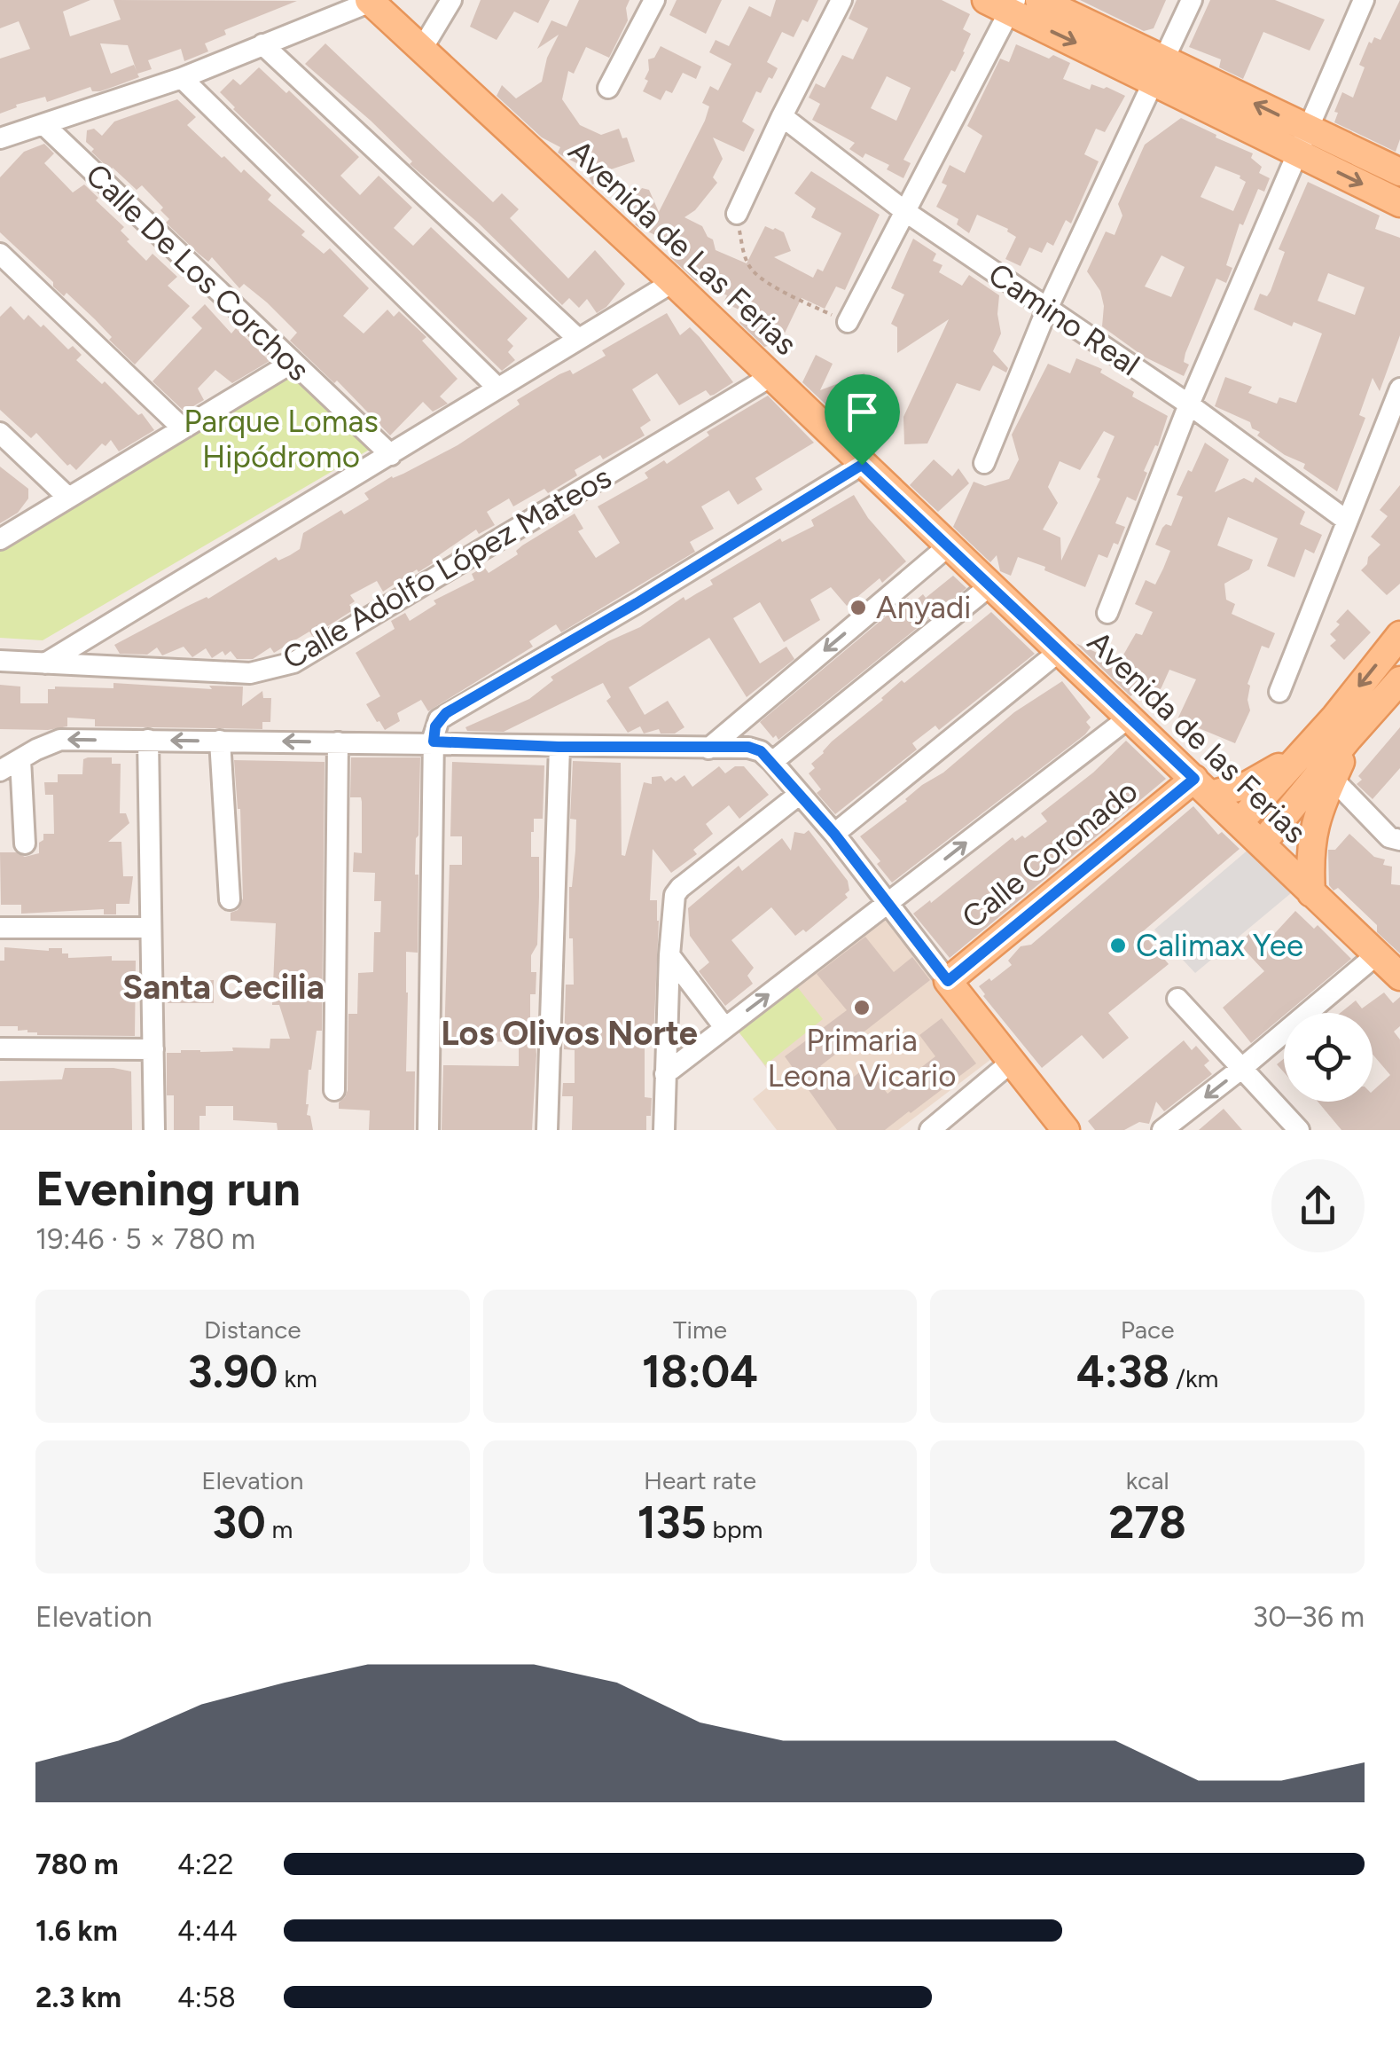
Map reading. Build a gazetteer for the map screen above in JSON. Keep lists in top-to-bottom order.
{
  "streets": {
    "main road": ["Avenida de Las Ferias", "Avenida de las Ferias", "Calle Coronado"],
    "street": ["Calle De Los Corchos", "Camino Real", "Calle Adolfo López Mateos"]
  },
  "crossings": [
    ["Avenida de Las Ferias", "Calle Adolfo López Mateos"],
    ["Avenida de Las Ferias", "Avenida de las Ferias"],
    ["Avenida de las Ferias", "Calle Coronado"]
  ],
  "districts": ["Santa Cecilia", "Los Olivos Norte"],
  "parks": ["Parque Lomas Hipódromo"],
  "places": ["Anyadi", "Calimax Yee", "Primaria Leona Vicario"],
  "page": {
    "heading": ["Evening run", "19:46 · 5 × 780 m"],
    "stats": [
      ["Distance", "3.90 km"],
      ["Time", "18:04"],
      ["Pace", "4:38 /km"],
      ["Elevation", "30 m"],
      ["Heart rate", "135 bpm"],
      ["kcal", "278"]
    ],
    "chart": ["Elevation", "30–36 m"],
    "list": [
      {
        "name": "780 m",
        "note": "4:22"
      },
      {
        "name": "1.6 km",
        "note": "4:44"
      },
      {
        "name": "2.3 km",
        "note": "4:58"
      }
    ]
  }
}
